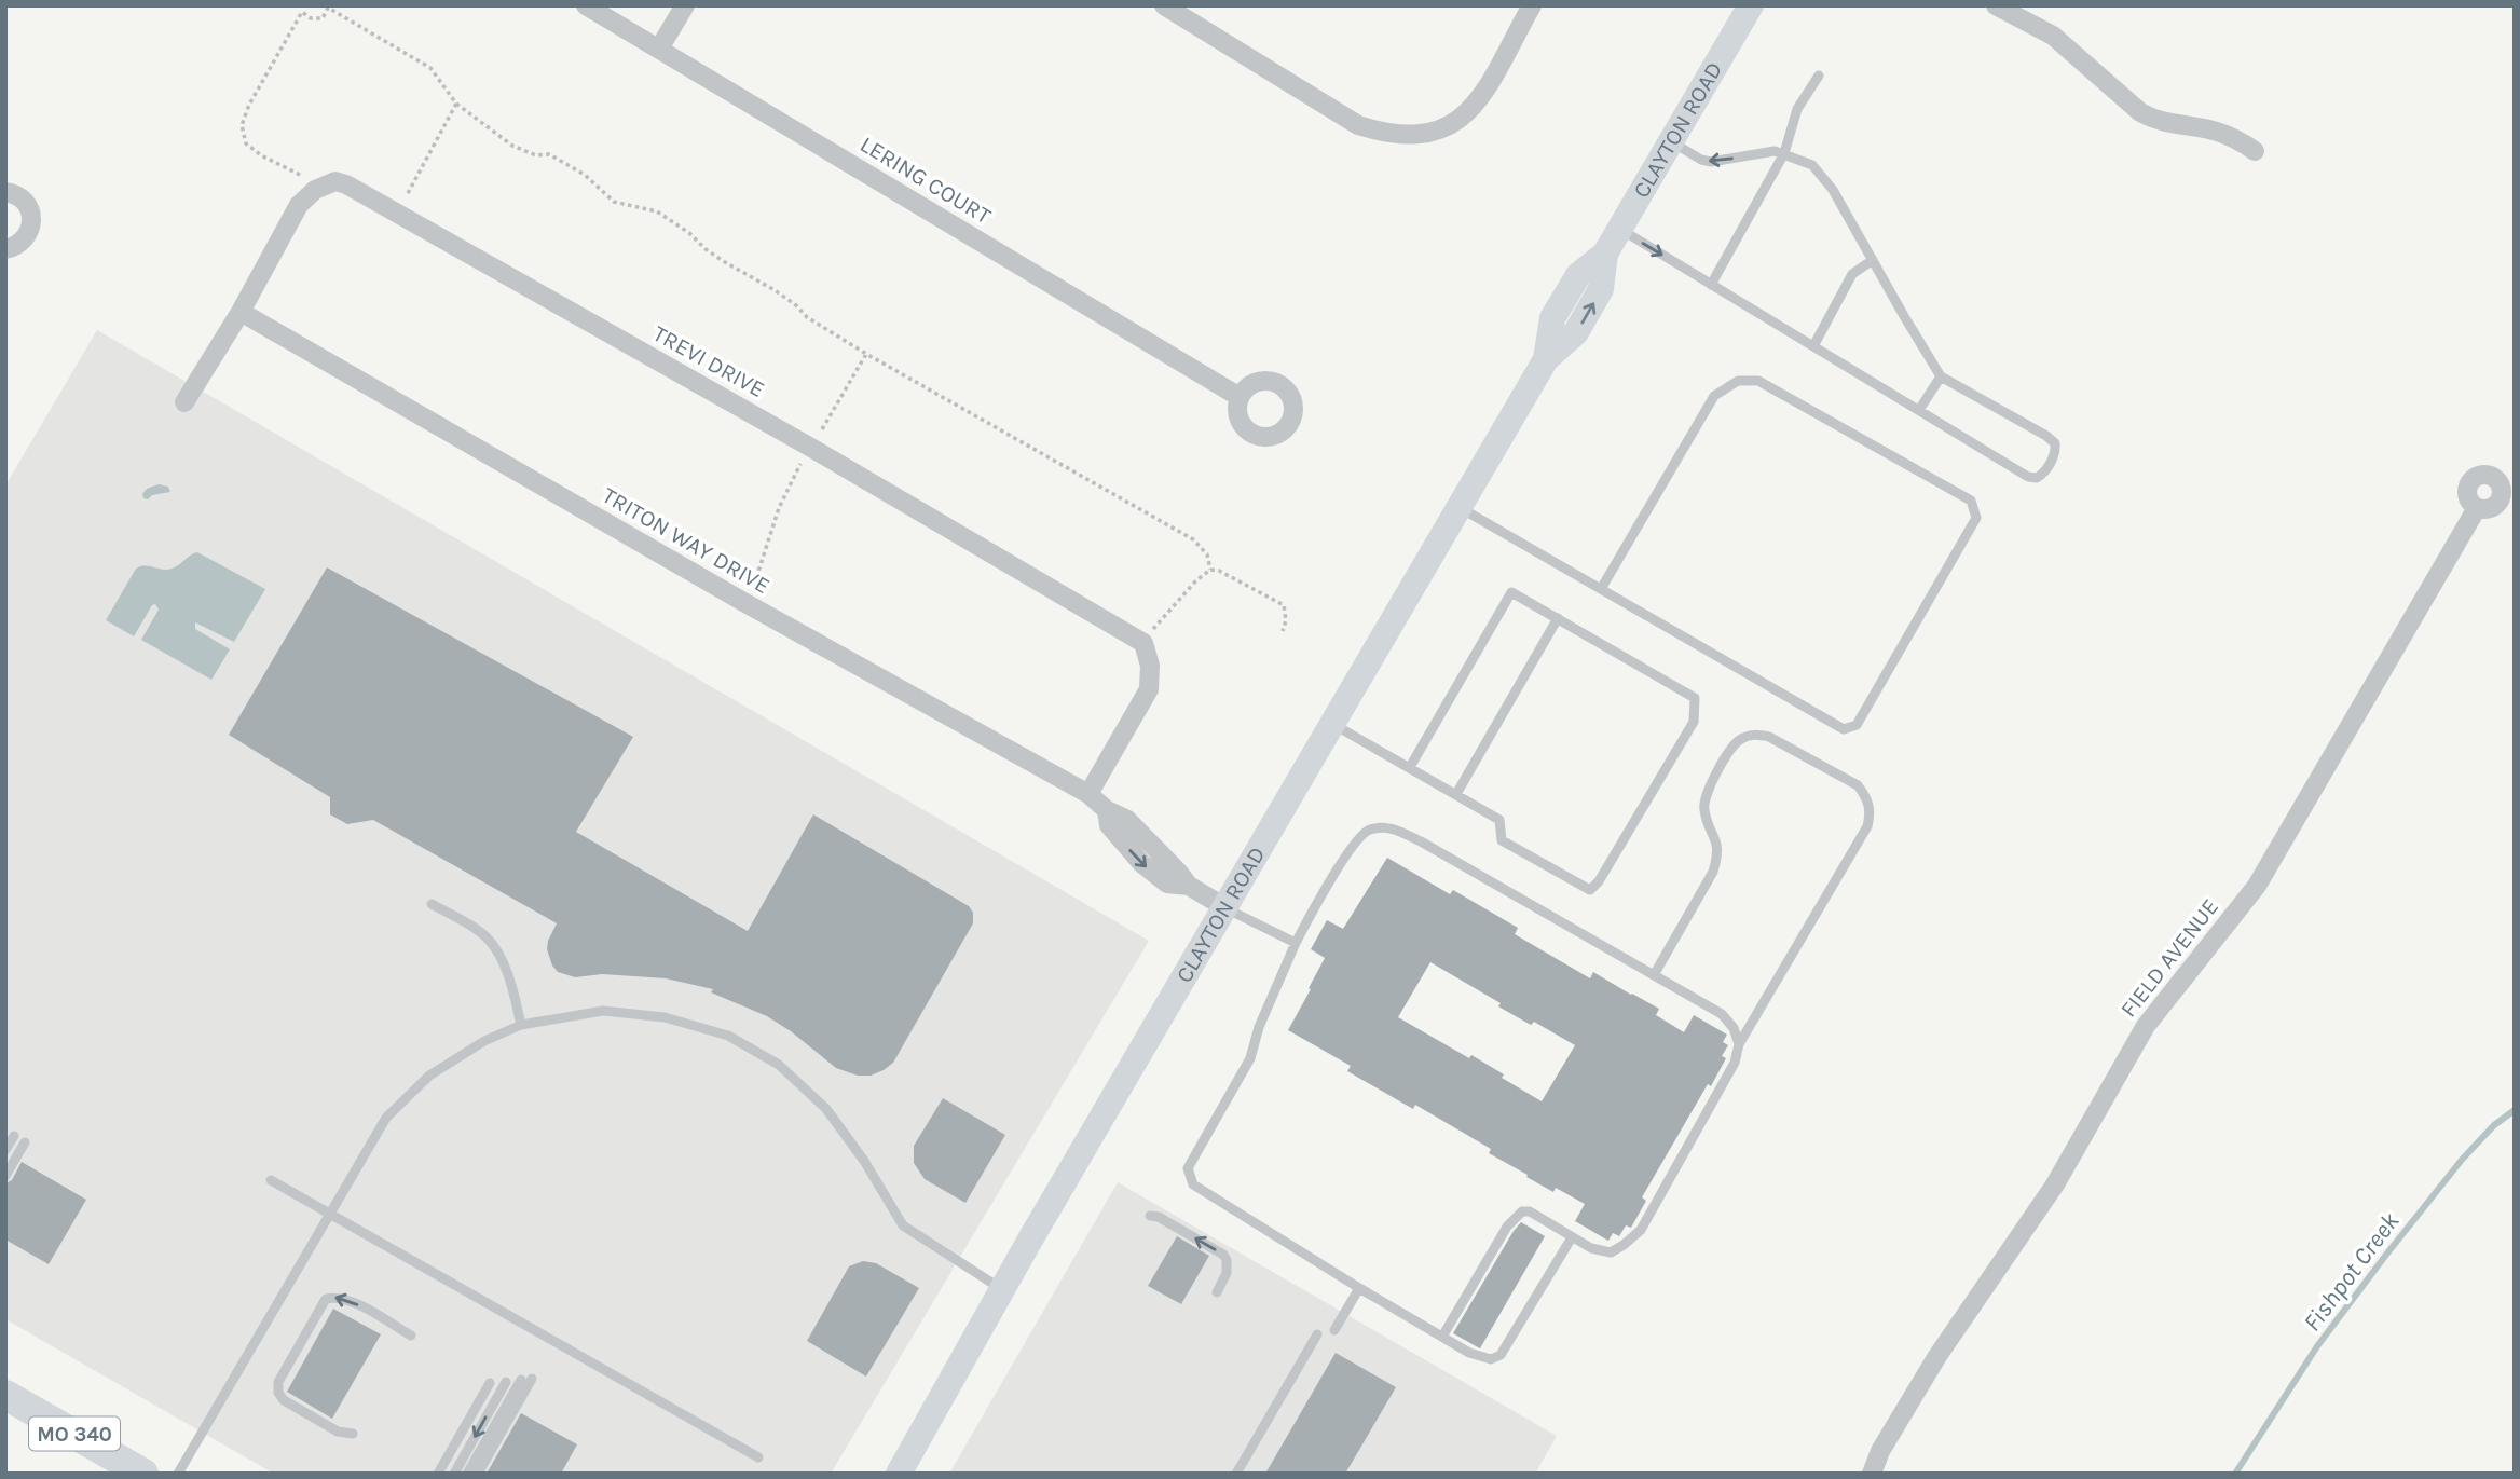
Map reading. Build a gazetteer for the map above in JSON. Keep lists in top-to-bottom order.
{
  "streets": {
    "main road": ["CLAYTON ROAD", "MO 340"],
    "street": [
      "LERING COURT",
      "TREVI DRIVE",
      "TRITON WAY DRIVE",
      "FIELD AVENUE"
    ]
  },
  "crossings": [
    ["CLAYTON ROAD", "TRITON WAY DRIVE"],
    ["TREVI DRIVE", "TRITON WAY DRIVE"]
  ],
  "water": ["Fishpot Creek"]
}
